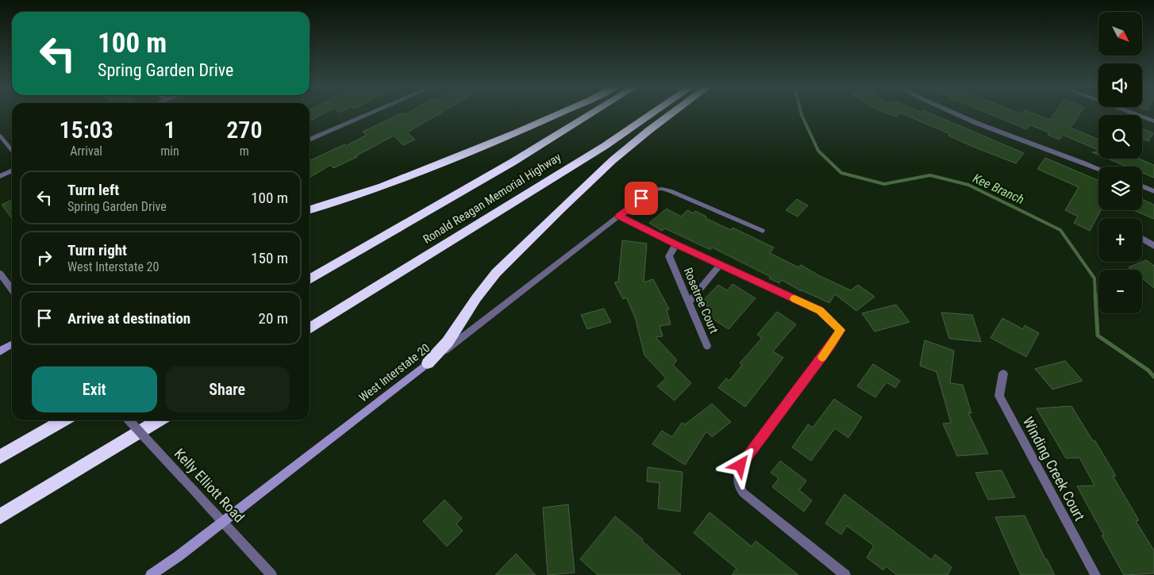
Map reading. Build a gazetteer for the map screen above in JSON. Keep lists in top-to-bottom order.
{
  "streets": {
    "highway": ["Ronald Reagan Memorial Highway"],
    "main road": ["West Interstate 20"],
    "street": ["Rosetree Court", "Winding Creek Court", "Kelly Elliott Road"]
  },
  "crossings": [
    ["West Interstate 20", "Kelly Elliott Road"]
  ],
  "water": ["Kee Branch"],
  "north": "bottom right",
  "page": {
    "map_buttons": ["+", "−"],
    "turn": ["100 m", "Spring Garden Drive"],
    "eta": [
      "15:03",
      "Arrival",
      "1",
      "min",
      "270",
      "m"
    ],
    "list": [
      {
        "name": "Turn left",
        "note": "Spring Garden Drive",
        "value": "100 m"
      },
      {
        "name": "Turn right",
        "note": "West Interstate 20",
        "value": "150 m"
      },
      {
        "name": "Arrive at destination",
        "value": "20 m"
      }
    ],
    "buttons": ["Exit", "Share"]
  }
}
